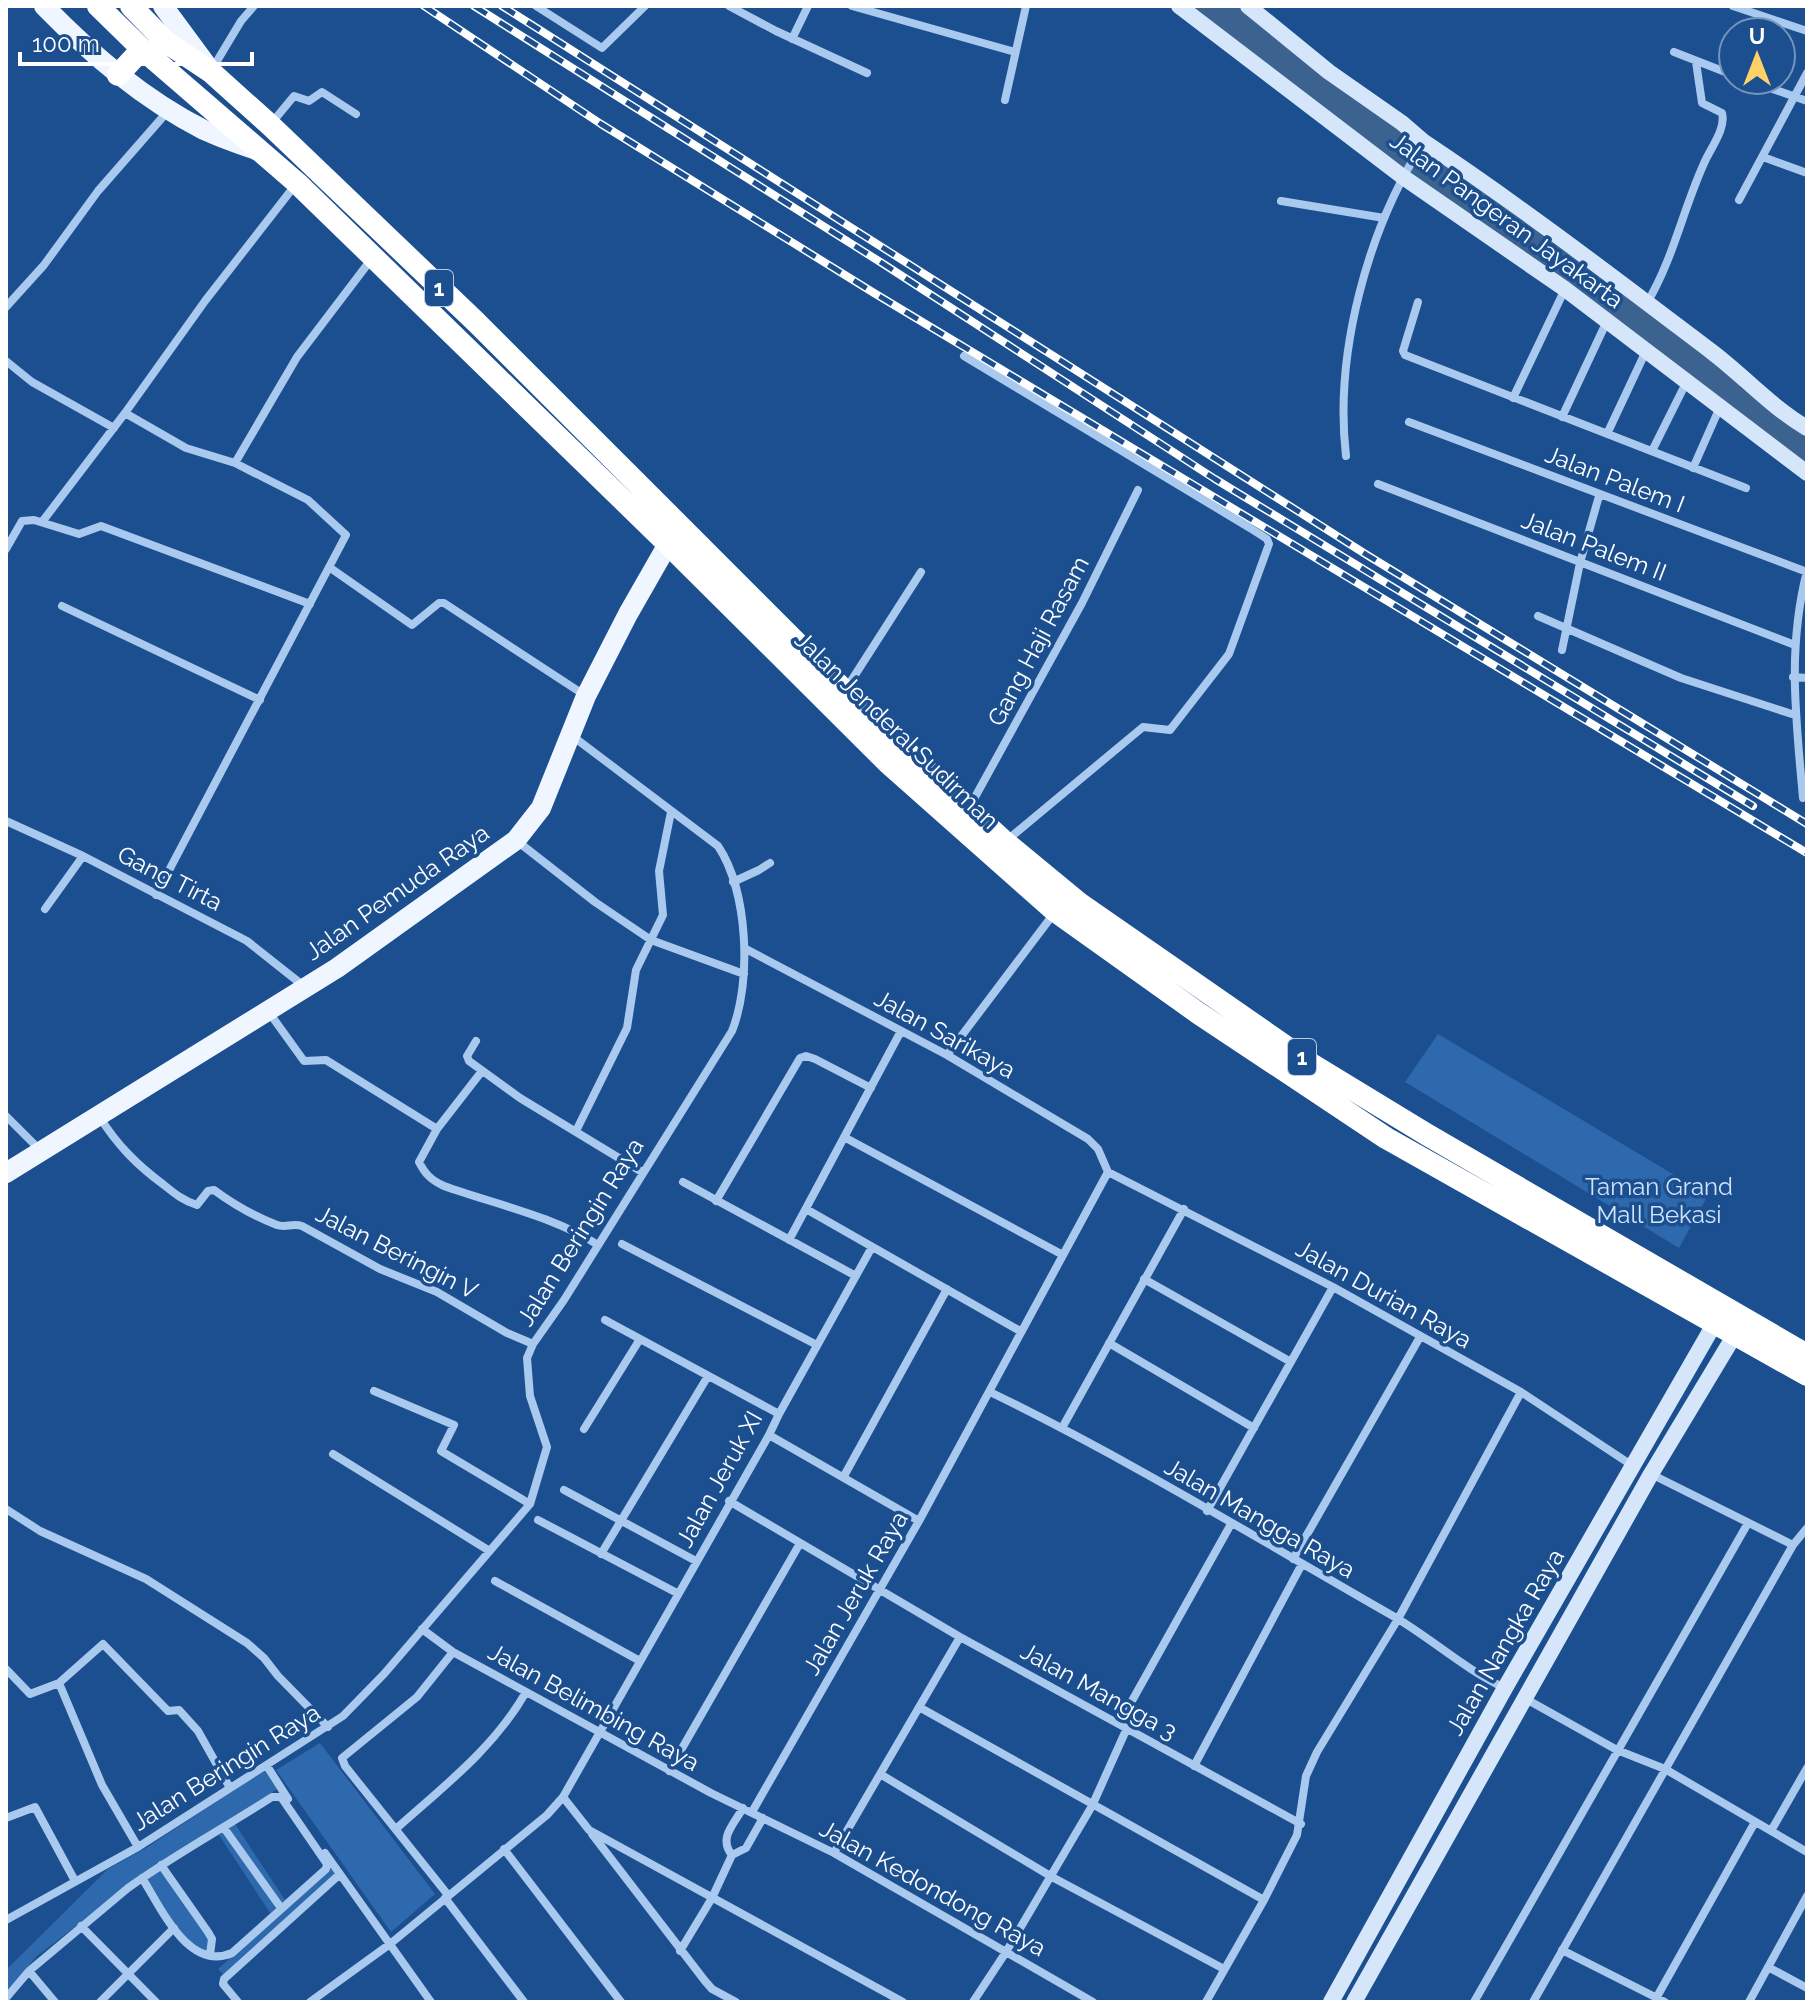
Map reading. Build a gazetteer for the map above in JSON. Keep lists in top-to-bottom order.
{
  "streets": {
    "highway": ["1", "Jalan Jenderal Sudirman"],
    "main road": ["Jalan Pemuda Raya"],
    "street": [
      "Jalan Pangeran Jayakarta",
      "Jalan Palem I",
      "Jalan Palem II",
      "Gang Haji Rasam",
      "Gang Tirta",
      "Jalan Sarikaya",
      "Jalan Beringin Raya",
      "Jalan Beringin V",
      "Jalan Durian Raya",
      "Jalan Jeruk XI",
      "Jalan Mangga Raya",
      "Jalan Jeruk Raya",
      "Jalan Nangka Raya",
      "Jalan Mangga 3",
      "Jalan Belimbing Raya",
      "Jalan Kedondong Raya"
    ]
  },
  "crossings": [
    ["1", "Jalan Jenderal Sudirman"],
    ["Gang Haji Rasam", "Jalan Jenderal Sudirman"],
    ["Jalan Jenderal Sudirman", "Jalan Pemuda Raya"],
    ["Jalan Jenderal Sudirman", "Jalan Nangka Raya"],
    ["Gang Tirta", "Jalan Pemuda Raya"],
    ["Jalan Pemuda Raya", "Jalan Beringin Raya"],
    ["Jalan Pemuda Raya", "Jalan Beringin V"],
    ["Jalan Sarikaya", "Jalan Beringin Raya"],
    ["Jalan Sarikaya", "Jalan Durian Raya"],
    ["Jalan Sarikaya", "Jalan Jeruk Raya"],
    ["Jalan Beringin Raya", "Jalan Beringin V"],
    ["Jalan Beringin Raya", "Jalan Belimbing Raya"],
    ["Jalan Durian Raya", "Jalan Jeruk Raya"],
    ["Jalan Durian Raya", "Jalan Nangka Raya"],
    ["Jalan Jeruk XI", "Jalan Mangga 3"],
    ["Jalan Jeruk XI", "Jalan Belimbing Raya"],
    ["Jalan Mangga Raya", "Jalan Jeruk Raya"],
    ["Jalan Mangga Raya", "Jalan Nangka Raya"],
    ["Jalan Jeruk Raya", "Jalan Mangga 3"],
    ["Jalan Jeruk Raya", "Jalan Belimbing Raya"],
    ["Jalan Jeruk Raya", "Jalan Kedondong Raya"],
    ["Jalan Belimbing Raya", "Jalan Kedondong Raya"]
  ],
  "parks": ["Taman Grand Mall Bekasi"],
  "scale_bar": "100 m",
  "north": "top"
}
